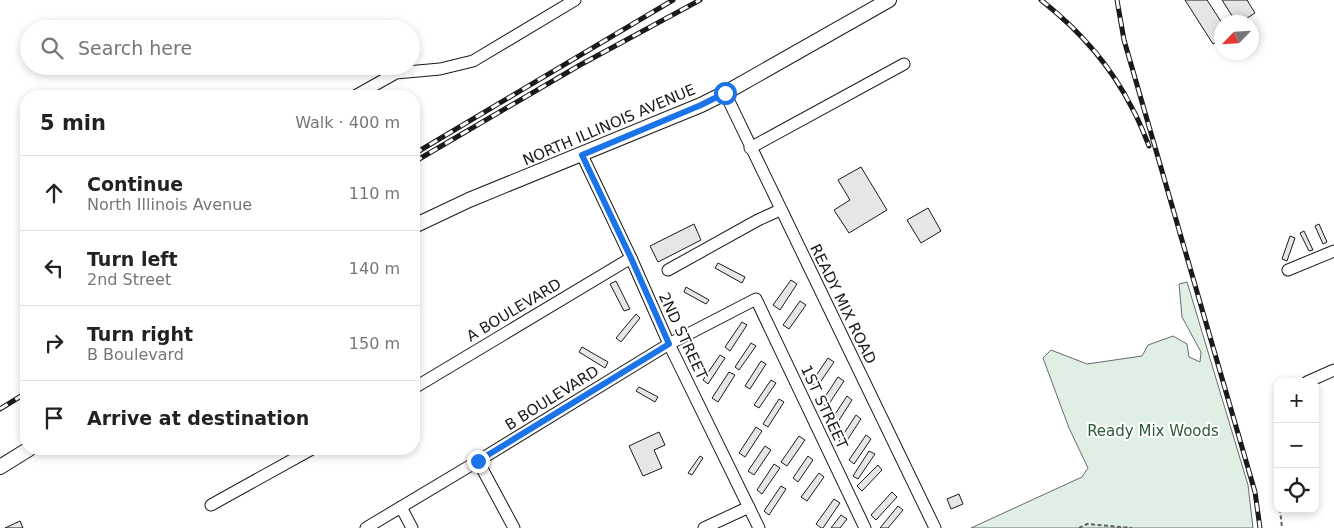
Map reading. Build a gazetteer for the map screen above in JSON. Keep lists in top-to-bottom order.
{
  "streets": {
    "main road": ["NORTH ILLINOIS AVENUE"],
    "street": [
      "READY MIX ROAD",
      "A BOULEVARD",
      "2ND STREET",
      "B BOULEVARD",
      "1ST STREET"
    ]
  },
  "crossings": [
    ["NORTH ILLINOIS AVENUE", "READY MIX ROAD"],
    ["NORTH ILLINOIS AVENUE", "2ND STREET"],
    ["A BOULEVARD", "2ND STREET"],
    ["2ND STREET", "B BOULEVARD"],
    ["B BOULEVARD", "1ST STREET"]
  ],
  "parks": ["Ready Mix Woods"],
  "north": "bottom left",
  "page": {
    "search": "Search here",
    "heading": ["5 min", "Walk · 400 m"],
    "list": [
      ["Continue", "North Illinois Avenue", "110 m"],
      ["Turn left", "2nd Street", "140 m"],
      ["Turn right", "B Boulevard", "150 m"],
      "Arrive at destination"
    ],
    "map_buttons": ["+", "−"]
  }
}
